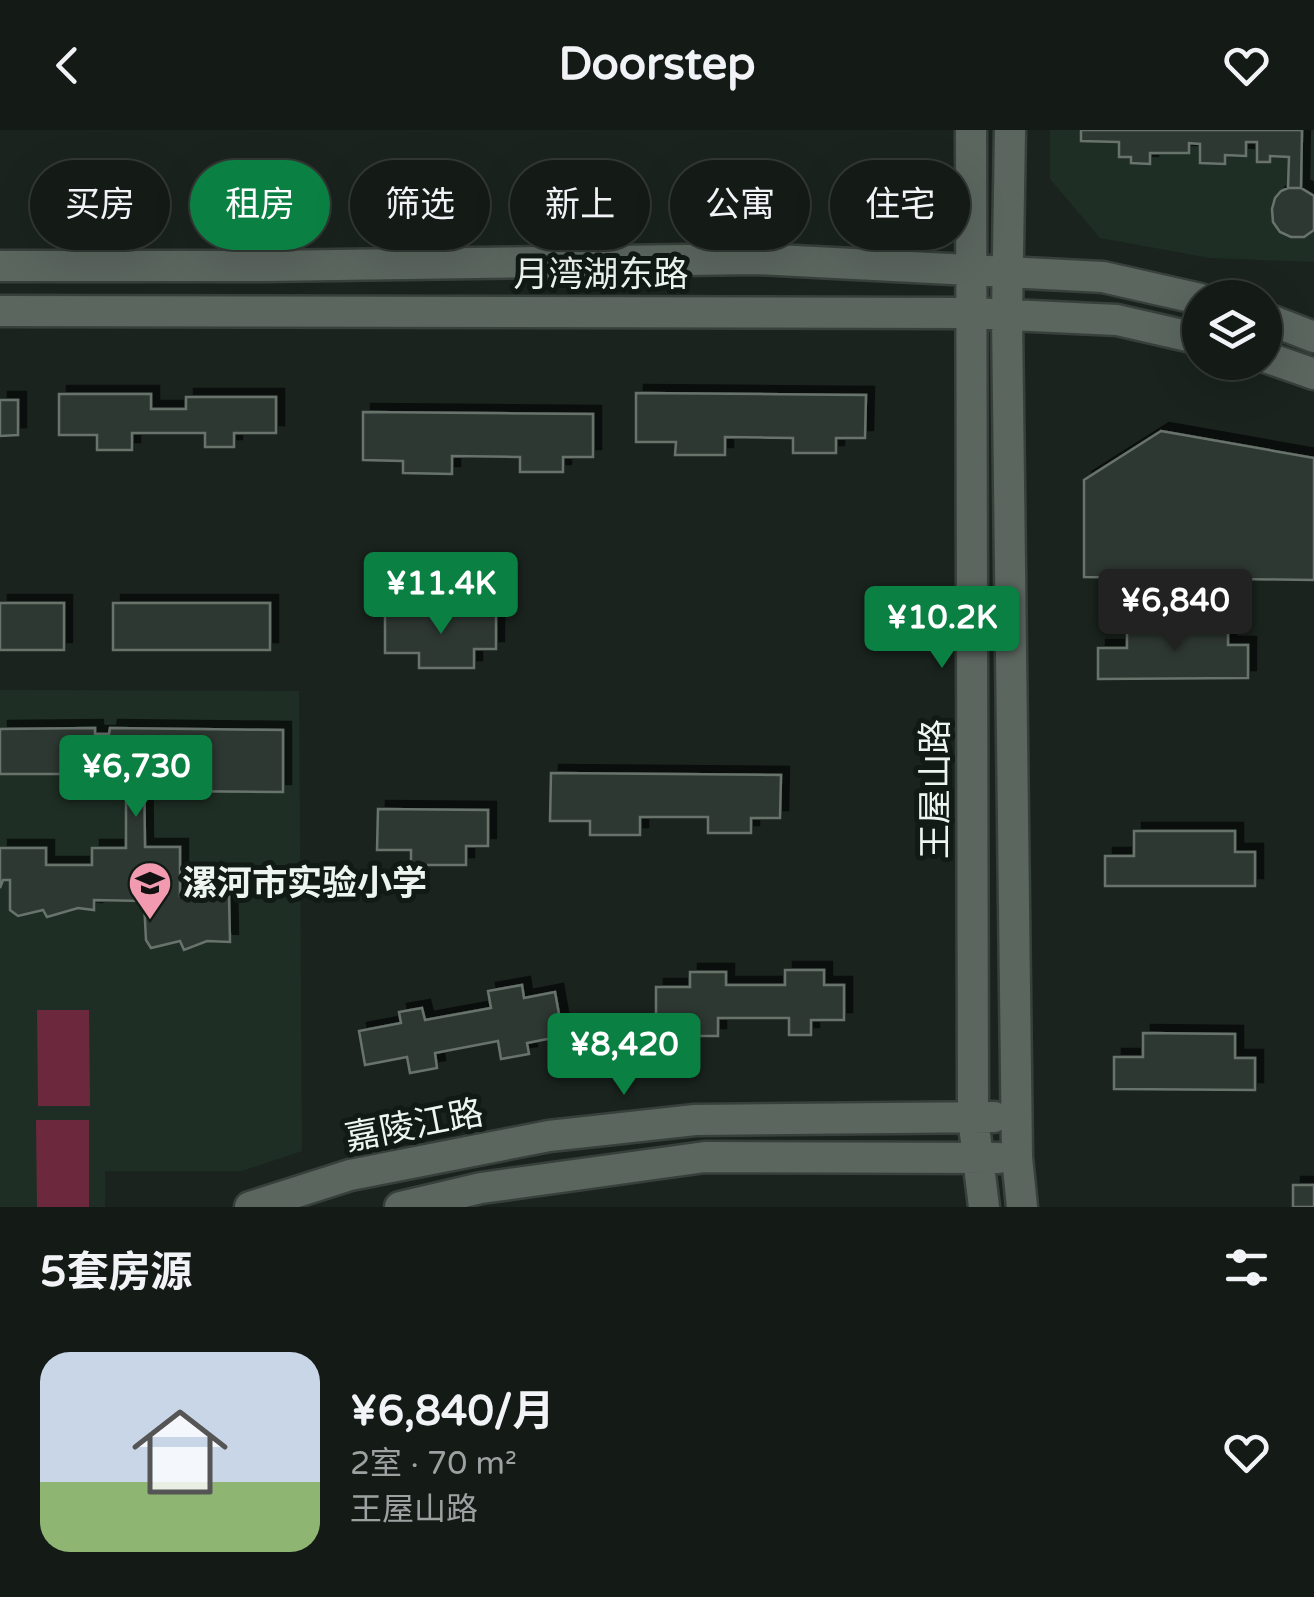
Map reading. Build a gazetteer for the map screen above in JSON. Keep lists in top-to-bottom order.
{
  "streets": {
    "street": ["月湾湖东路", "王屋山路", "嘉陵江路"]
  },
  "crossings": [
    ["月湾湖东路", "王屋山路"],
    ["王屋山路", "嘉陵江路"]
  ],
  "places": {
    "school or university": ["漯河市实验小学"]
  },
  "page": {
    "header": "Doorstep",
    "chip": [
      "买房",
      "租房",
      "筛选",
      "新上",
      "公寓",
      "住宅"
    ],
    "price": [
      "¥11.4K",
      "¥6,840",
      "¥10.2K",
      "¥6,730",
      "¥8,420"
    ],
    "heading": "5套房源",
    "list": [
      {
        "name": "¥6,840/月",
        "note": "2室 · 70 m² · 王屋山路"
      }
    ]
  }
}
